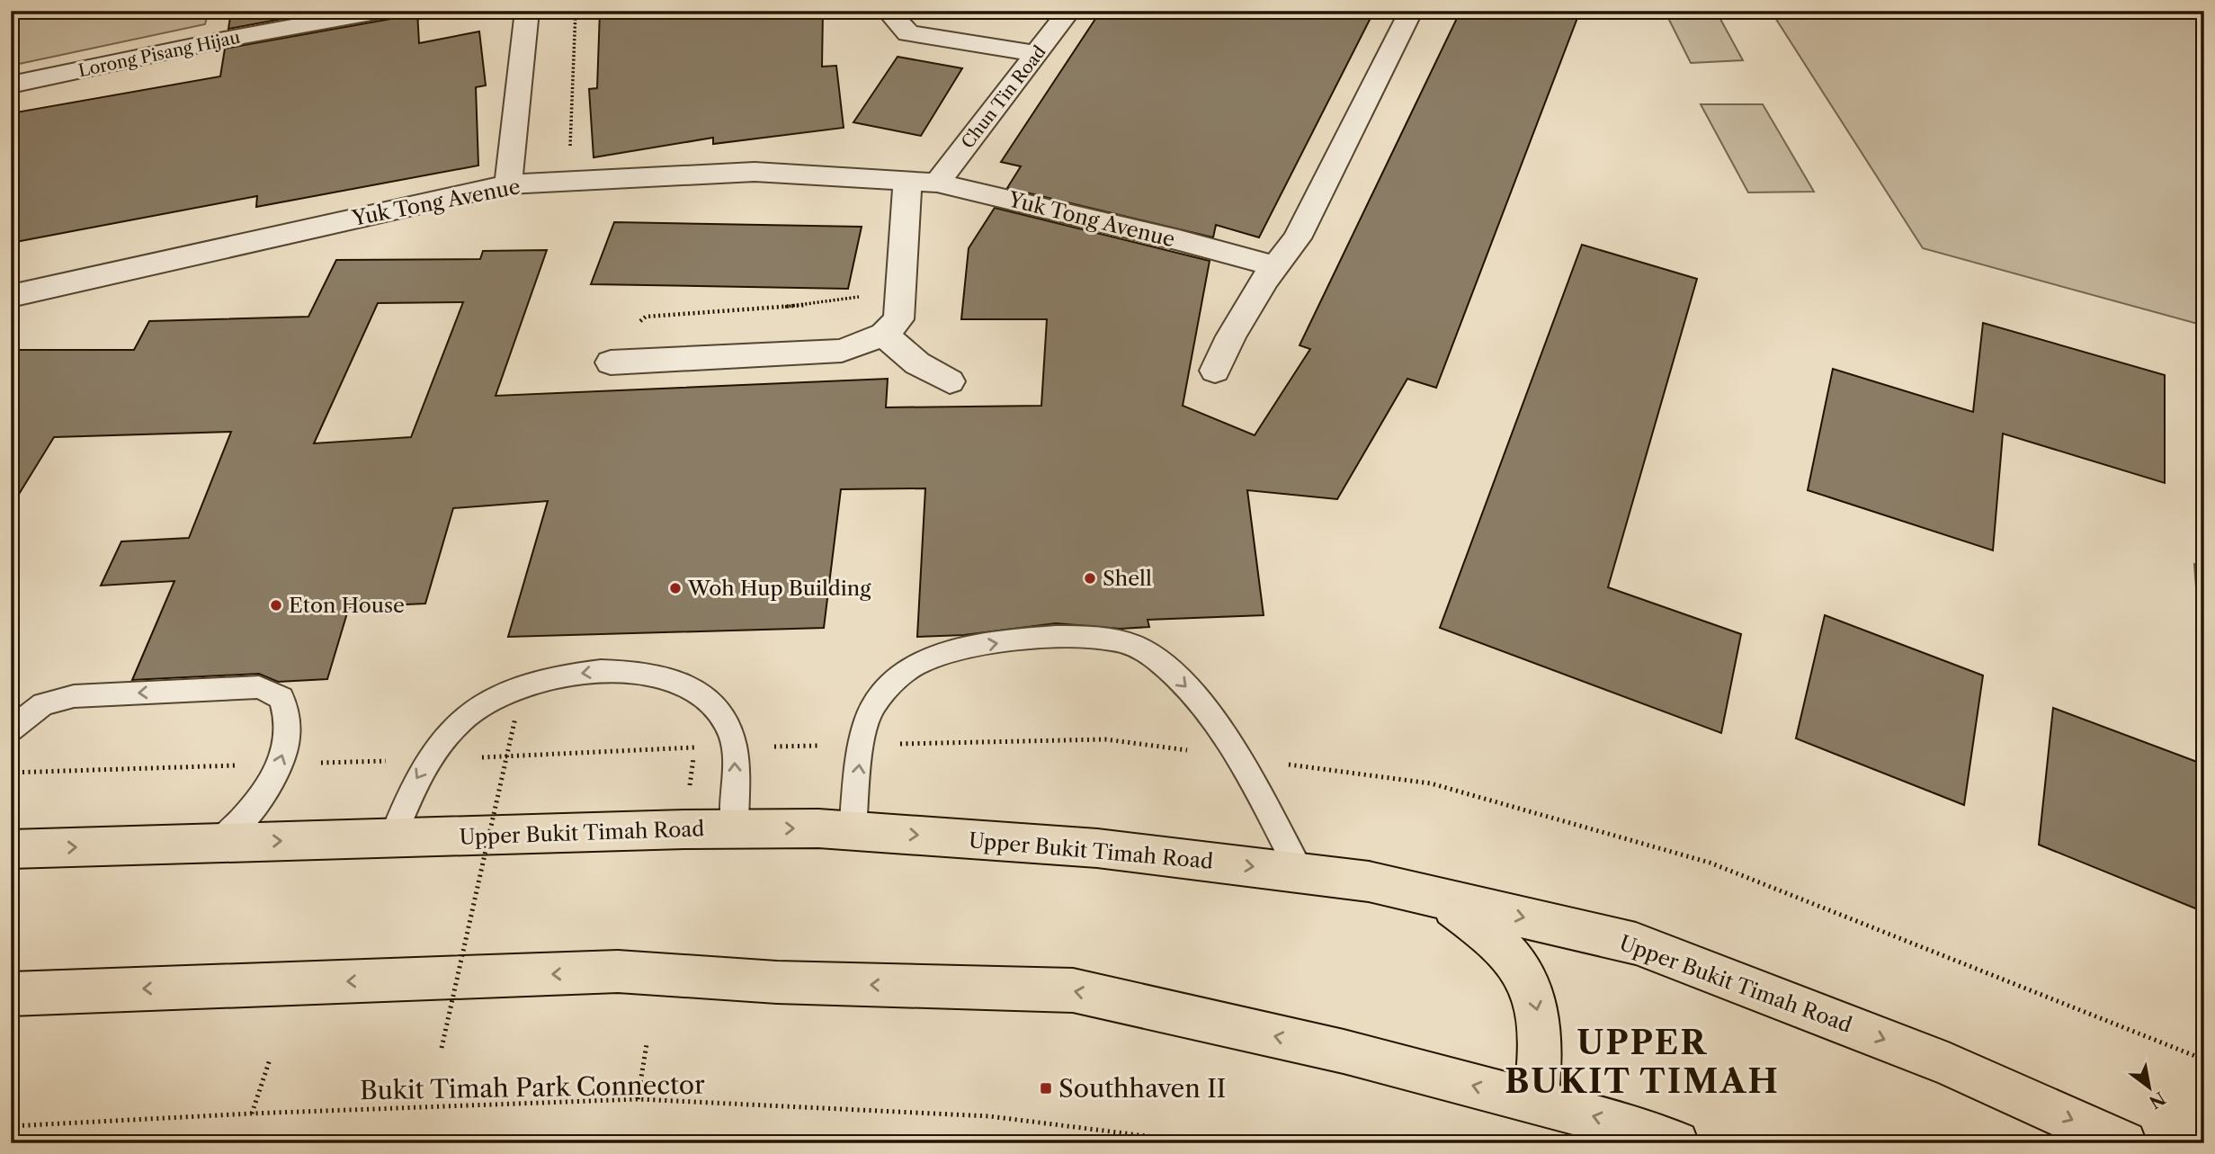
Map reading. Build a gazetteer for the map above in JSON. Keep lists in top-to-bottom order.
{
  "streets": {
    "highway": ["Upper Bukit Timah Road"],
    "street": ["Lorong Pisang Hijau", "Chun Tin Road", "Yuk Tong Avenue"],
    "path": ["Bukit Timah Park Connector"]
  },
  "crossings": [
    ["Chun Tin Road", "Yuk Tong Avenue"]
  ],
  "districts": ["UPPER BUKIT TIMAH"],
  "places": {
    "other": ["Shell", "Woh Hup Building", "Eton House"],
    "transit": ["Southhaven II"]
  },
  "north": "bottom right"
}
